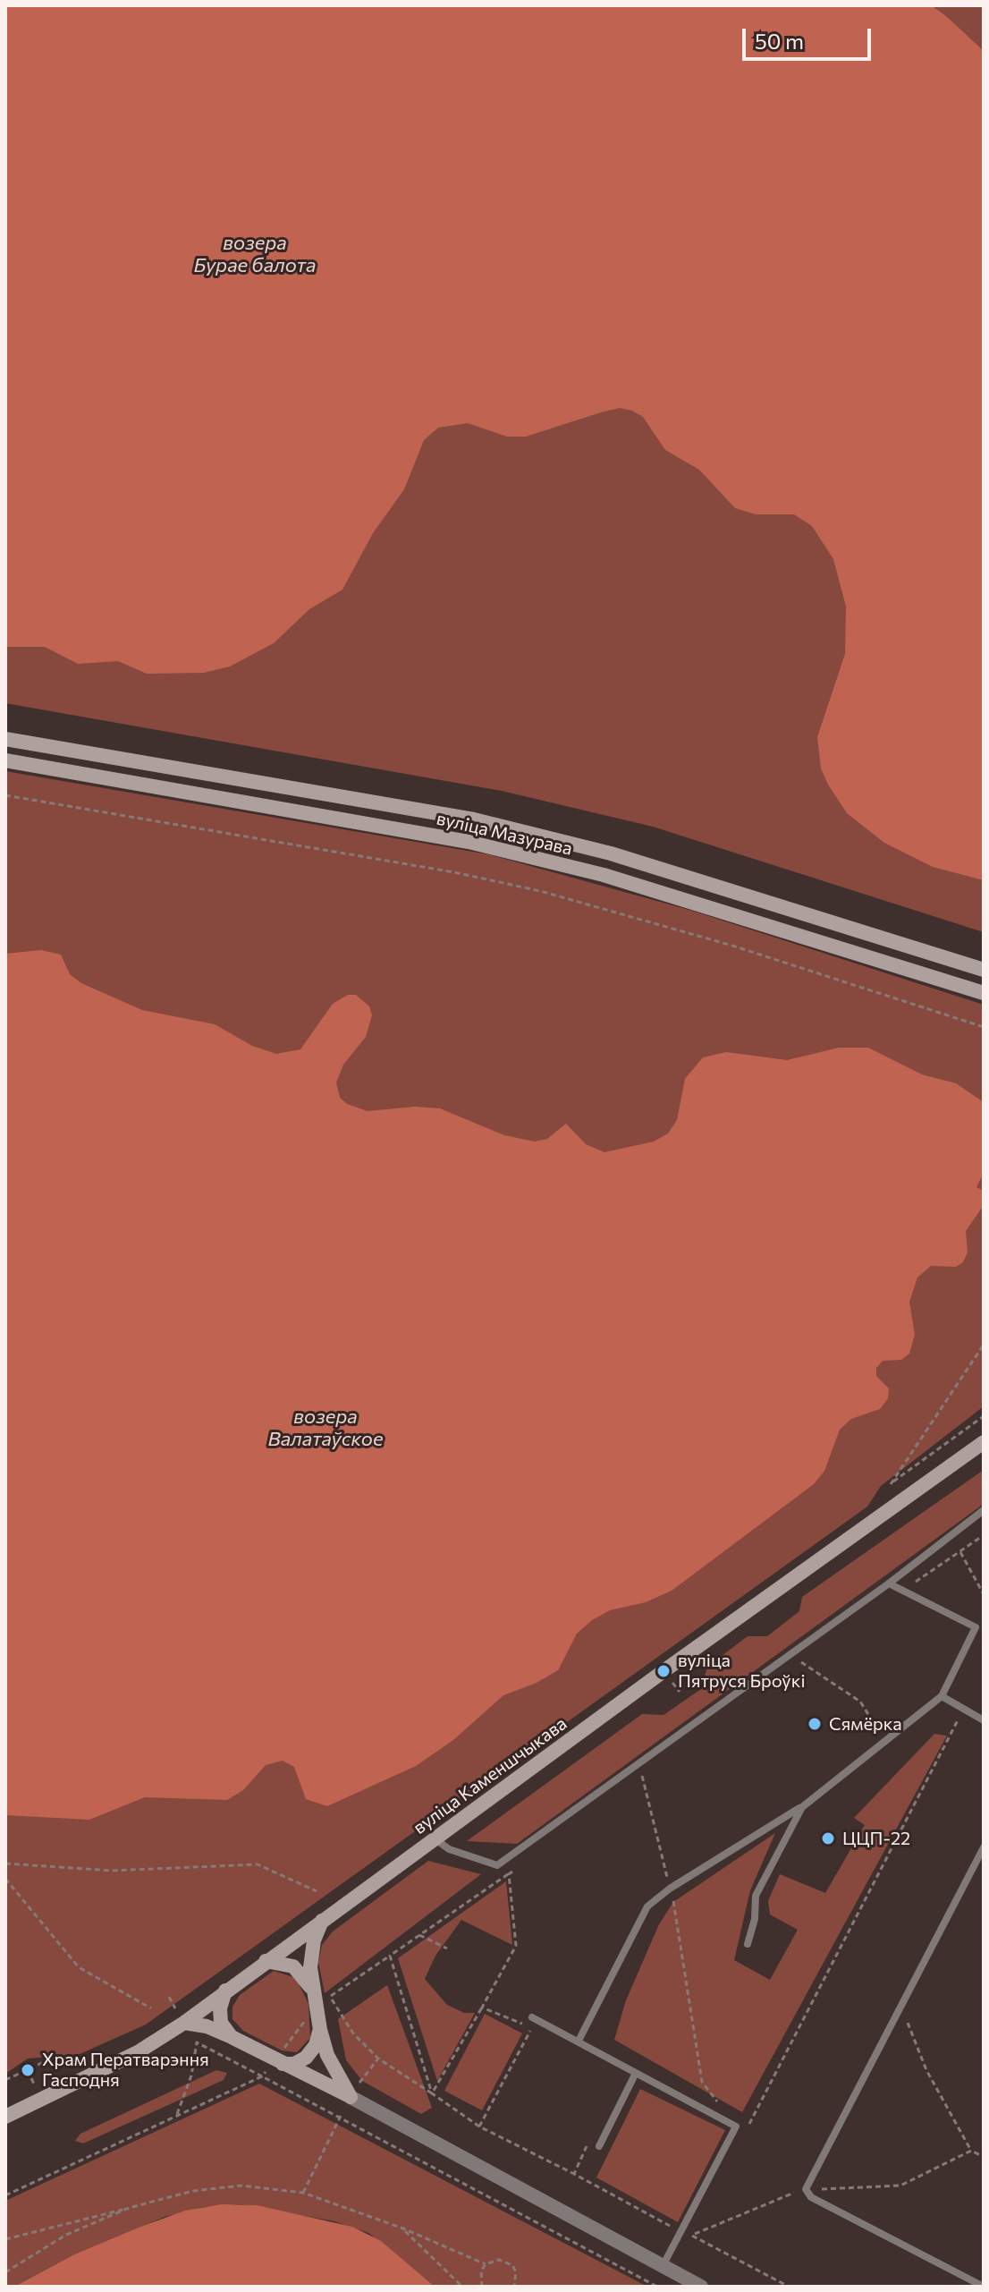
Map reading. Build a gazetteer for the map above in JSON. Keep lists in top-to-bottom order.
{
  "streets": {
    "main road": ["вуліца Мазурава", "вуліца Каменшчыкава"]
  },
  "water": ["возера Бурае балота", "возера Валатаўское"],
  "places": [
    "вуліца Пятруся Броўкі",
    "Сямёрка",
    "ЦЦП-22",
    "Храм Ператварэння Гасподня"
  ],
  "scale_bar": "50 m"
}
